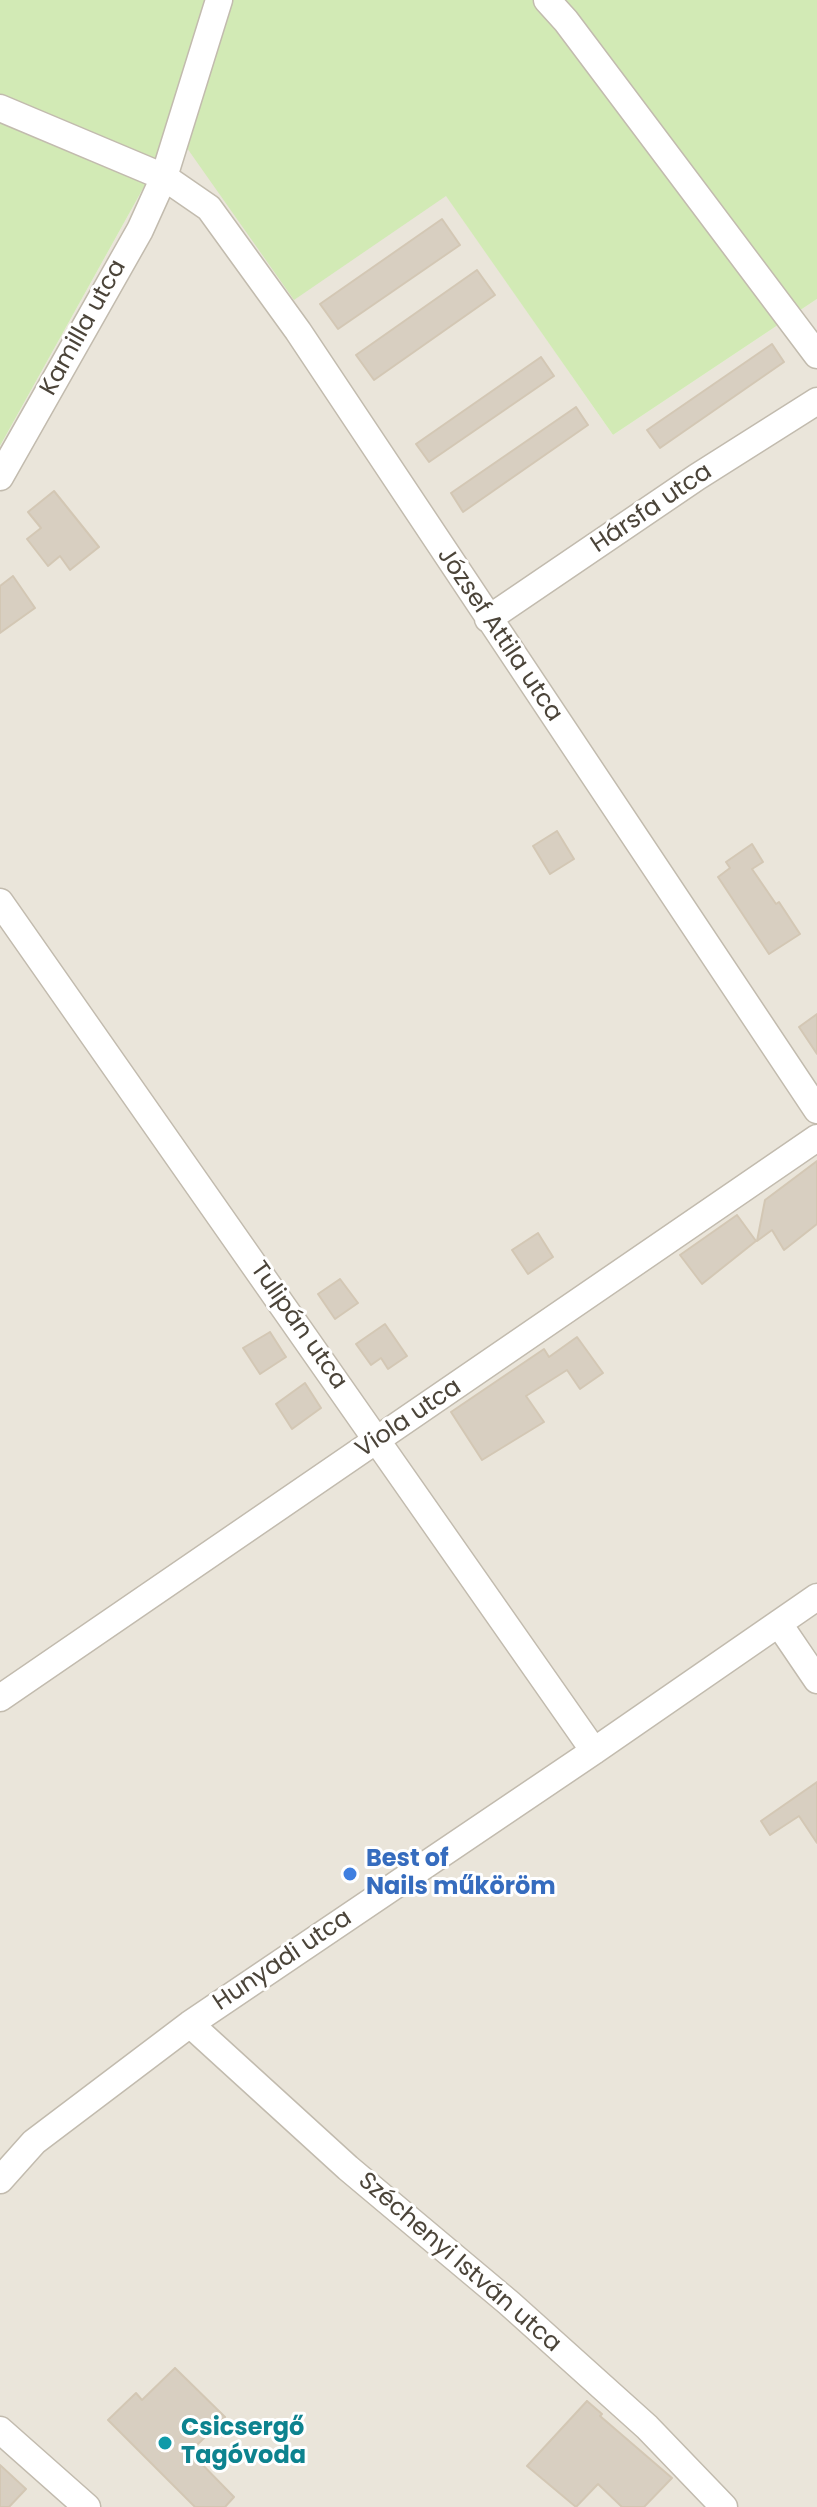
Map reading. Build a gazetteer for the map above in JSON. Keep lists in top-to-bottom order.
{
  "streets": {
    "street": [
      "Kamilla utca",
      "Hársfa utca",
      "József Attila utca",
      "Tulipán utca",
      "Viola utca",
      "Hunyadi utca",
      "Széchenyi István utca"
    ]
  },
  "crossings": [
    ["Kamilla utca", "József Attila utca"],
    ["Hársfa utca", "József Attila utca"],
    ["Tulipán utca", "Viola utca"],
    ["Tulipán utca", "Hunyadi utca"],
    ["Hunyadi utca", "Széchenyi István utca"]
  ],
  "places": ["Best of Nails műköröm", "Csicsergő Tagóvoda"]
}
